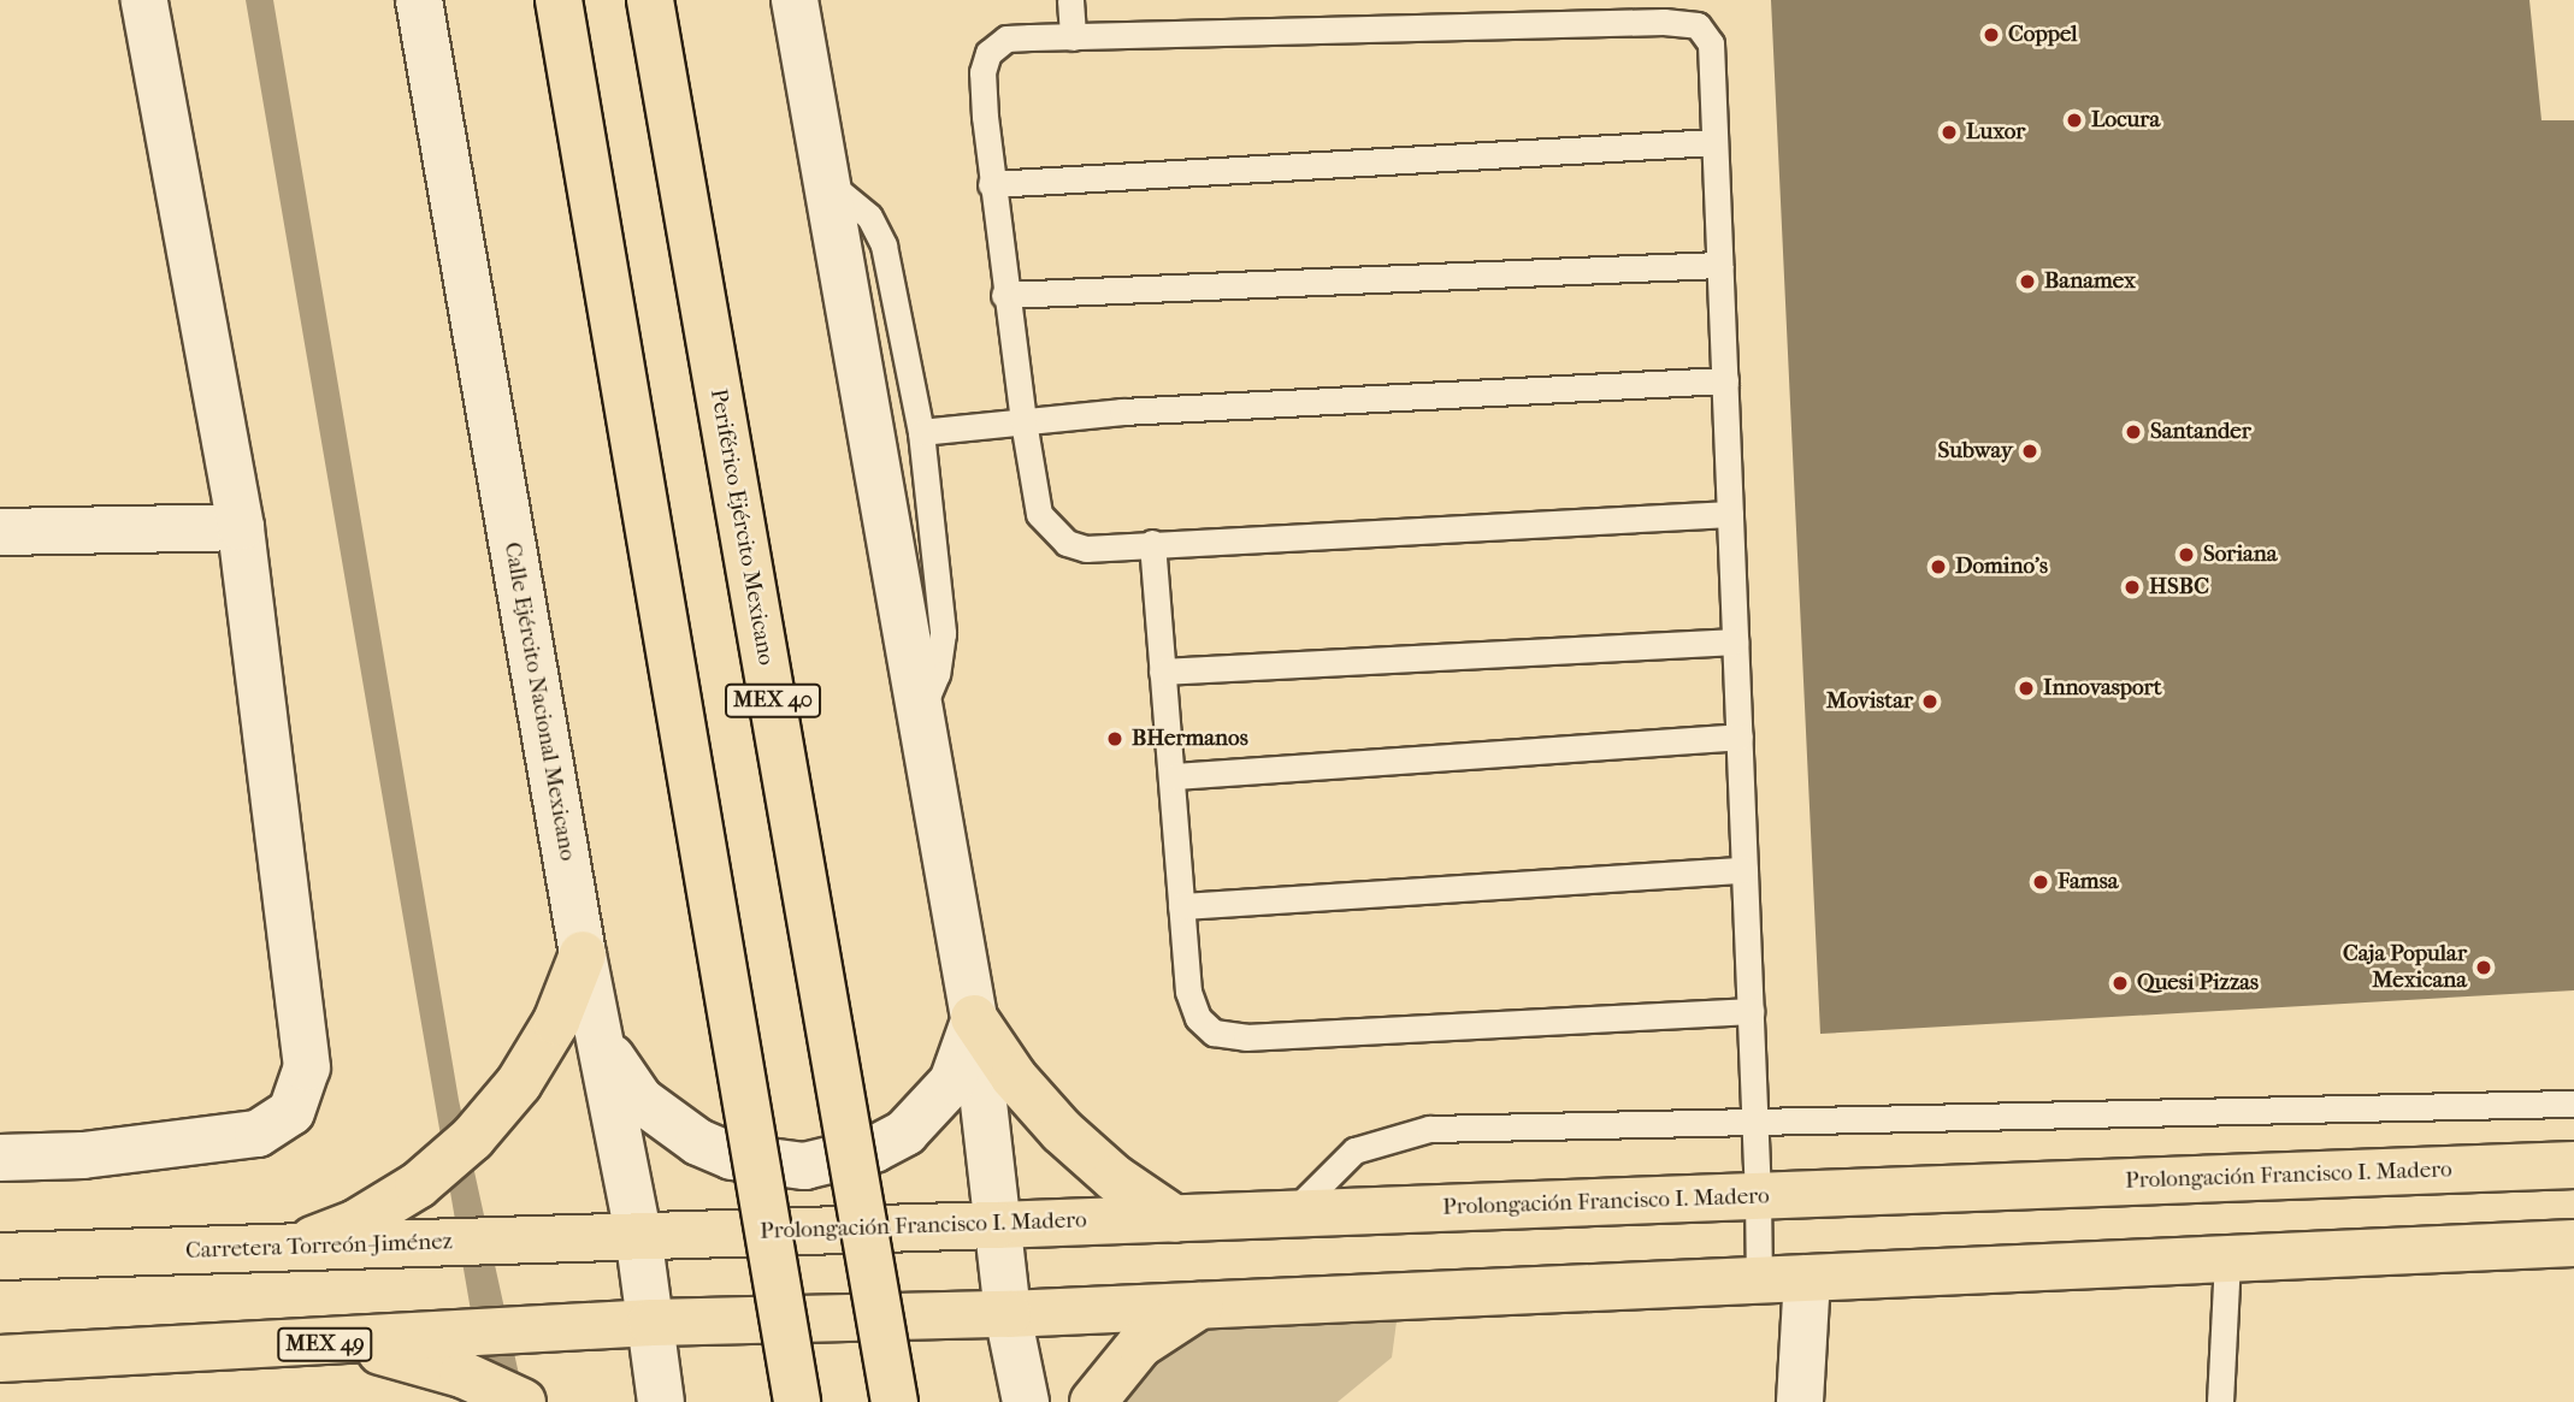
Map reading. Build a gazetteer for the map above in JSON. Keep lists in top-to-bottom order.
{
  "streets": {
    "main road": [
      "Periférico Ejército Mexicano",
      "MEX 40",
      "Prolongación Francisco I. Madero",
      "Carretera Torreón-Jiménez",
      "MEX 49"
    ],
    "street": ["Calle Ejército Nacional Mexicano"]
  },
  "crossings": [
    ["Calle Ejército Nacional Mexicano", "Prolongación Francisco I. Madero"],
    ["Calle Ejército Nacional Mexicano", "Carretera Torreón-Jiménez"],
    ["Calle Ejército Nacional Mexicano", "MEX 49"],
    ["Prolongación Francisco I. Madero", "Carretera Torreón-Jiménez"]
  ],
  "places": [
    "Coppel",
    "Locura",
    "Luxor",
    "Banamex",
    "Santander",
    "Subway",
    "Soriana",
    "Domino's",
    "HSBC",
    "Innovasport",
    "Movistar",
    "BHermanos",
    "Famsa",
    "Caja Popular Mexicana",
    "Quesi Pizzas"
  ]
}
